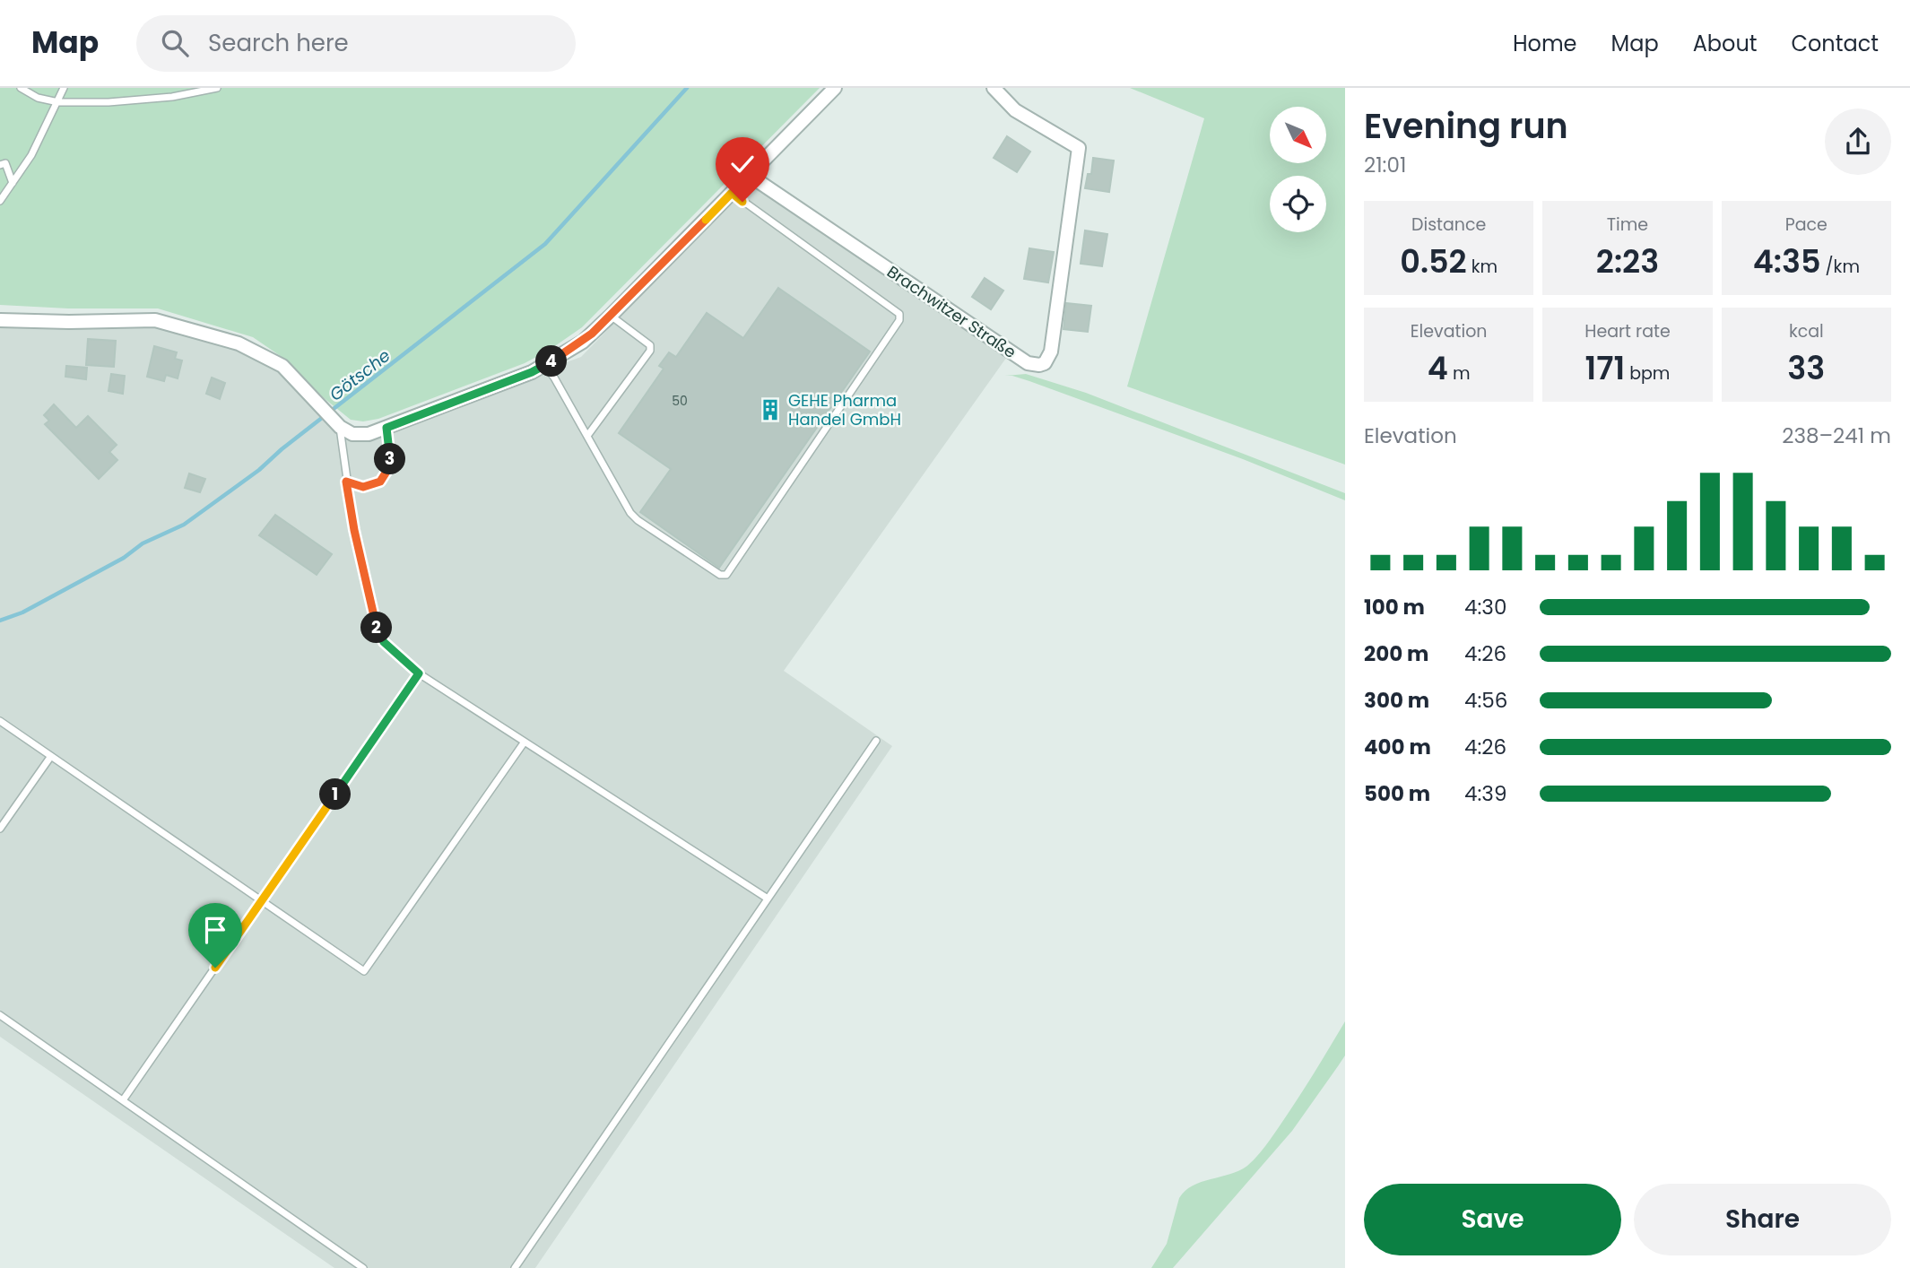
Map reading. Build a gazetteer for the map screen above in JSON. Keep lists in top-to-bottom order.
{
  "streets": {
    "street": ["Brachwitzer Straße"]
  },
  "water": ["Götsche"],
  "places": {
    "building": ["GEHE Pharma Handel GmbH"]
  },
  "house_numbers": ["50"],
  "north": "bottom right",
  "page": {
    "header": "Map",
    "search": "Search here",
    "nav": [
      "Home",
      "Map",
      "About",
      "Contact"
    ],
    "heading": ["Evening run", "21:01"],
    "stats": [
      ["Distance", "0.52 km"],
      ["Time", "2:23"],
      ["Pace", "4:35 /km"],
      ["Elevation", "4 m"],
      ["Heart rate", "171 bpm"],
      ["kcal", "33"]
    ],
    "pins": [
      "4",
      "3",
      "2",
      "1"
    ],
    "chart": ["Elevation", "238–241 m"],
    "list": [
      {
        "name": "100 m",
        "note": "4:30"
      },
      {
        "name": "200 m",
        "note": "4:26"
      },
      {
        "name": "300 m",
        "note": "4:56"
      },
      {
        "name": "400 m",
        "note": "4:26"
      },
      {
        "name": "500 m",
        "note": "4:39"
      }
    ],
    "buttons": ["Save", "Share"]
  }
}
